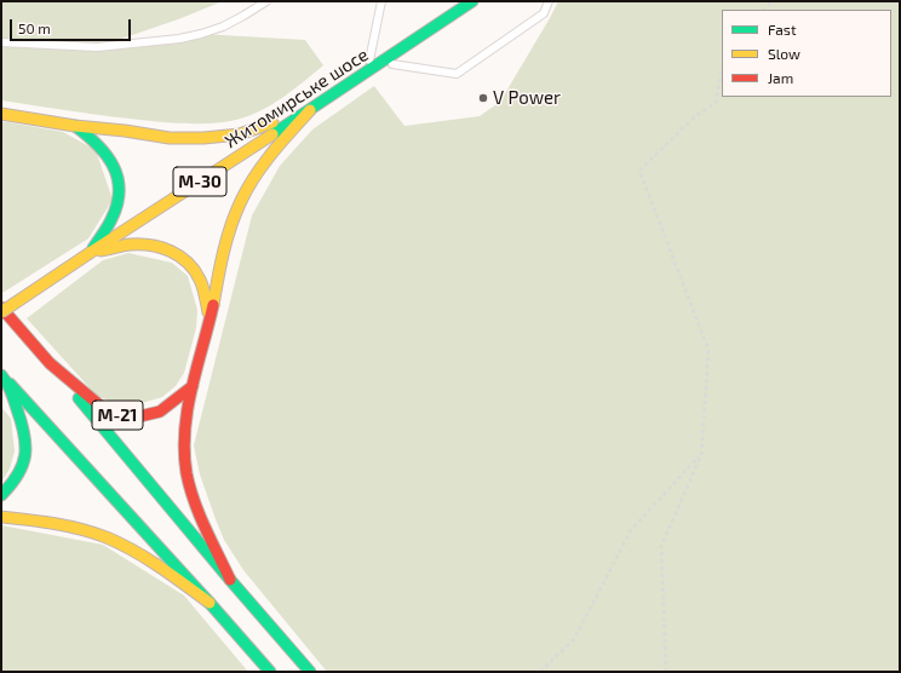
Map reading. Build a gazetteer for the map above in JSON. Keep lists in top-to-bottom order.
{
  "streets": {
    "main road": ["Житомирське шосе", "М-30", "М-21"]
  },
  "places": ["V Power"],
  "legend": ["Fast", "Slow", "Jam"],
  "scale_bar": "50 m"
}
